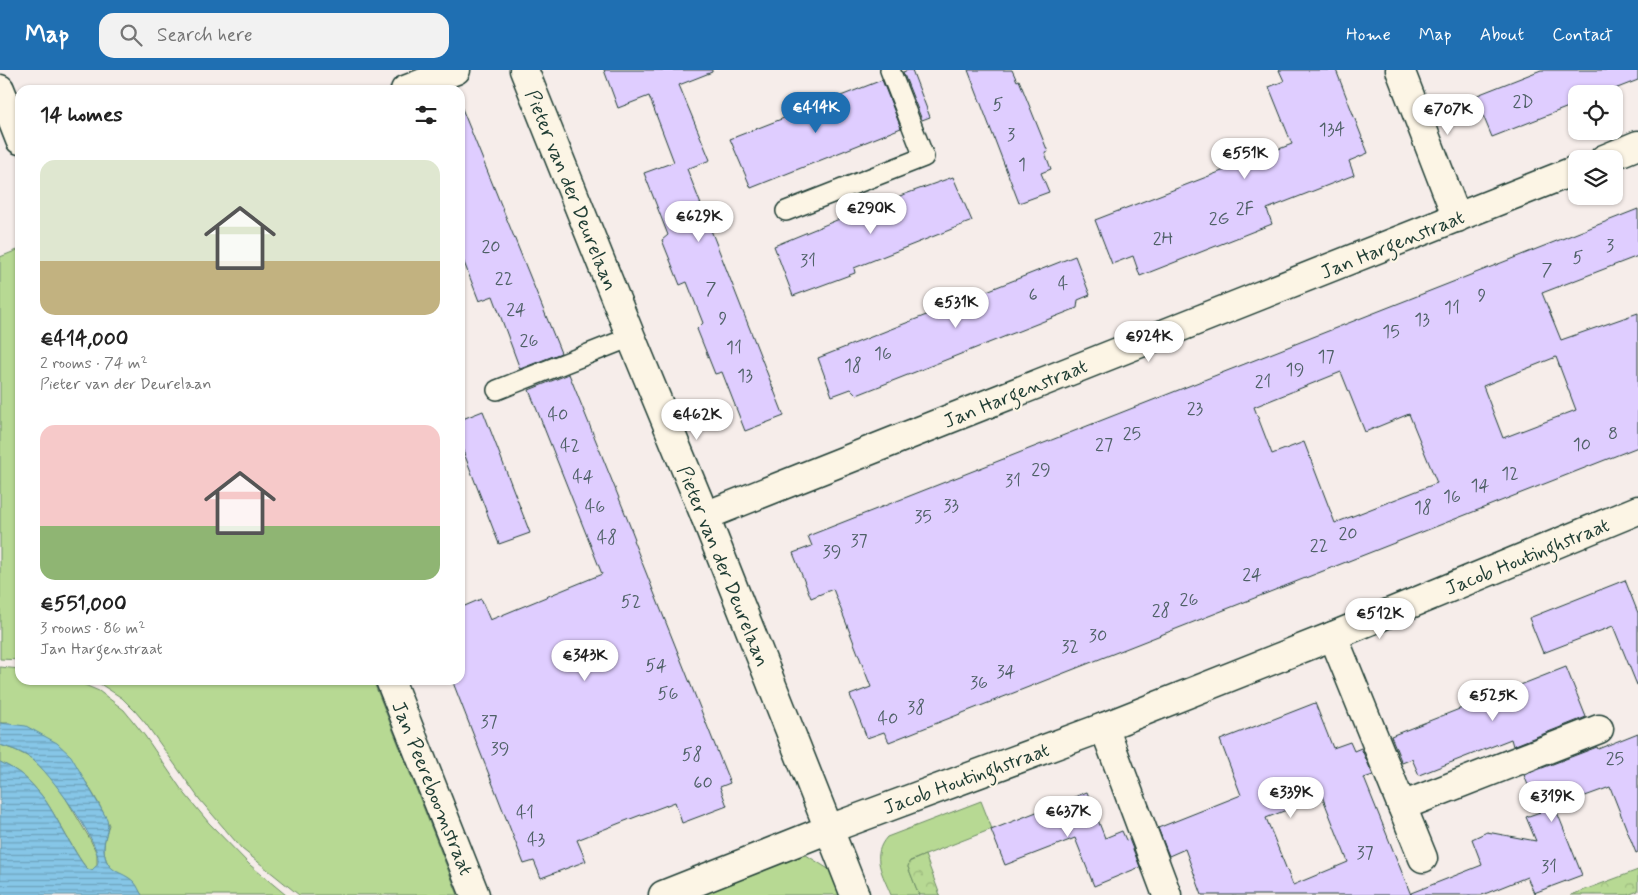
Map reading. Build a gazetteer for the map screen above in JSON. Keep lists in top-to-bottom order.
{
  "streets": {
    "street": [
      "Pieter van der Deurelaan",
      "Jan Hargenstraat",
      "Jacob Houtinghstraat",
      "Jan Peereboomstraat"
    ]
  },
  "crossings": [
    ["Pieter van der Deurelaan", "Jan Hargenstraat"],
    ["Pieter van der Deurelaan", "Jacob Houtinghstraat"]
  ],
  "house_numbers": [
    "2D",
    "5",
    "134",
    "3",
    "1",
    "2F",
    "2G",
    "2H",
    "3",
    "20",
    "5",
    "31",
    "7",
    "22",
    "4",
    "7",
    "6",
    "9",
    "11",
    "24",
    "9",
    "13",
    "15",
    "26",
    "11",
    "16",
    "17",
    "18",
    "19",
    "13",
    "21",
    "23",
    "40",
    "25",
    "8",
    "27",
    "10",
    "42",
    "29",
    "12",
    "44",
    "31",
    "14",
    "16",
    "33",
    "46",
    "18",
    "35",
    "20",
    "48",
    "37",
    "22",
    "39",
    "24",
    "26",
    "52",
    "28",
    "30",
    "32",
    "54",
    "34",
    "36",
    "56",
    "38",
    "40",
    "37",
    "39",
    "58",
    "25",
    "60",
    "41",
    "43",
    "37",
    "31"
  ],
  "page": {
    "header": "Map",
    "search": "Search here",
    "nav": [
      "Home",
      "Map",
      "About",
      "Contact"
    ],
    "heading": "14 homes",
    "price": [
      "€414K",
      "€707K",
      "€551K",
      "€290K",
      "€629K",
      "€531K",
      "€924K",
      "€462K",
      "€512K",
      "€343K",
      "€525K",
      "€339K",
      "€319K",
      "€637K"
    ],
    "list": [
      {
        "name": "€414,000",
        "note": "2 rooms · 74 m² · Pieter van der Deurelaan"
      },
      {
        "name": "€551,000",
        "note": "3 rooms · 86 m² · Jan Hargenstraat"
      }
    ]
  }
}
